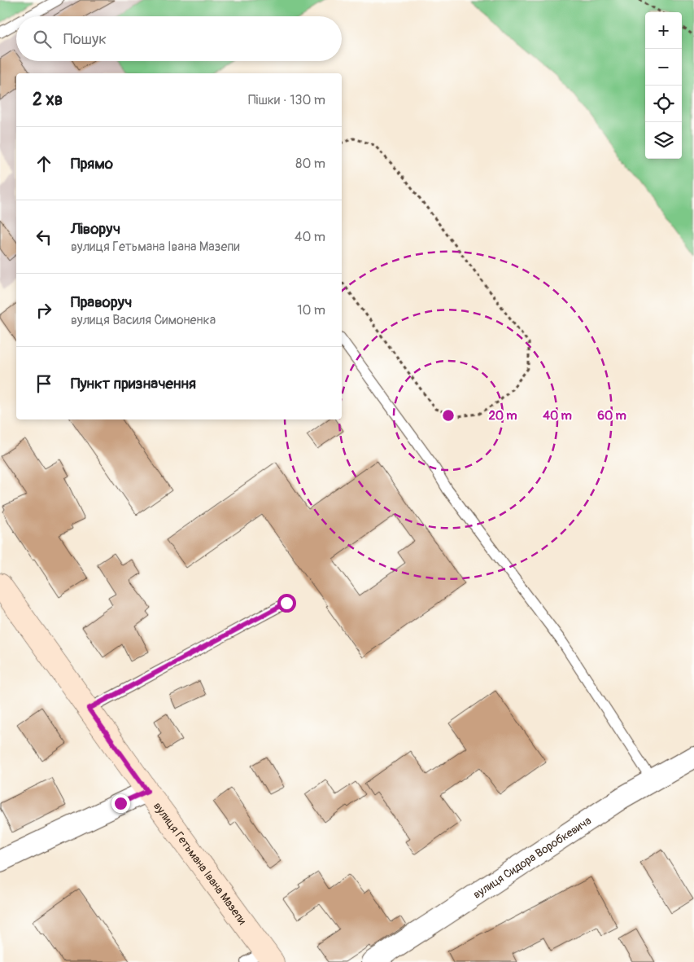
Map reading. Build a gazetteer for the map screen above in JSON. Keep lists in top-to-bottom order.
{
  "streets": {
    "main road": ["вулиця Гетьмана Івана Мазепи"],
    "street": ["вулиця Сидора Воробкевича"]
  },
  "page": {
    "map_buttons": ["+", "−"],
    "search": "Пошук",
    "heading": ["2 хв", "Пішки · 130 m"],
    "list": [
      ["Прямо", "80 m"],
      ["Ліворуч", "вулиця Гетьмана Івана Мазепи", "40 m"],
      ["Праворуч", "вулиця Василя Симоненка", "10 m"],
      "Пункт призначення"
    ]
  },
  "rings": ["20 m", "40 m", "60 m"]
}
